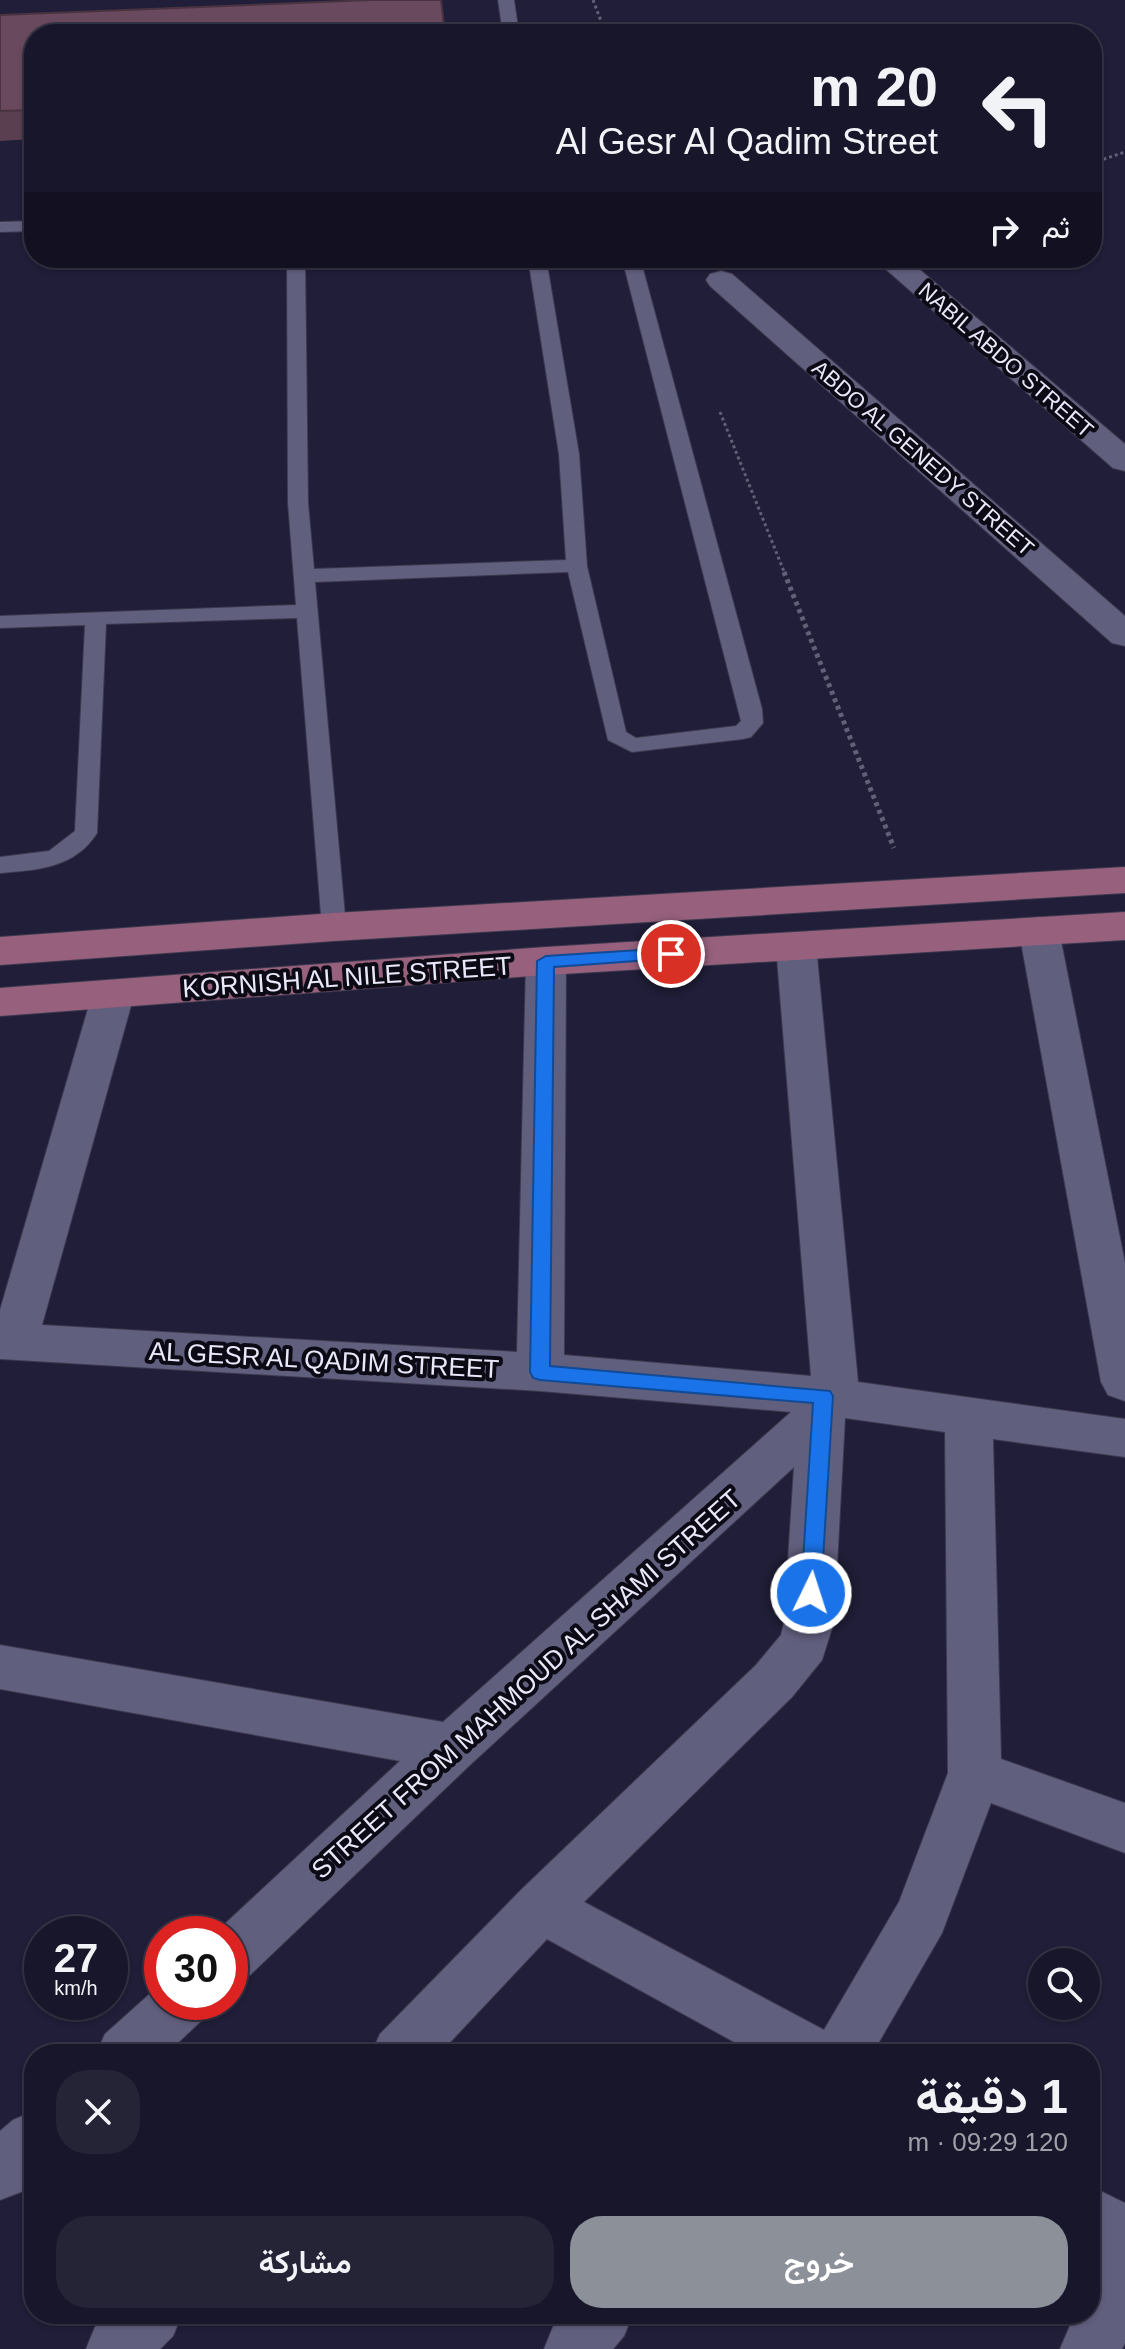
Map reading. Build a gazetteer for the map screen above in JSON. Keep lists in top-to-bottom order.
{
  "streets": {
    "main road": ["KORNISH AL NILE STREET"],
    "street": [
      "NABIL ABDO STREET",
      "ABDO AL GENEDY STREET",
      "AL GESR AL QADIM STREET",
      "STREET FROM MAHMOUD AL SHAMI STREET"
    ]
  },
  "crossings": [
    ["AL GESR AL QADIM STREET", "STREET FROM MAHMOUD AL SHAMI STREET"]
  ],
  "page": {
    "turn": ["20 m", "Al Gesr Al Qadim Street"],
    "then": "ثم",
    "speed": "27 km/h",
    "limit": "30",
    "heading": ["1 دقيقة", "120 m · 09:29"],
    "buttons": ["خروج", "مشاركة"]
  }
}
